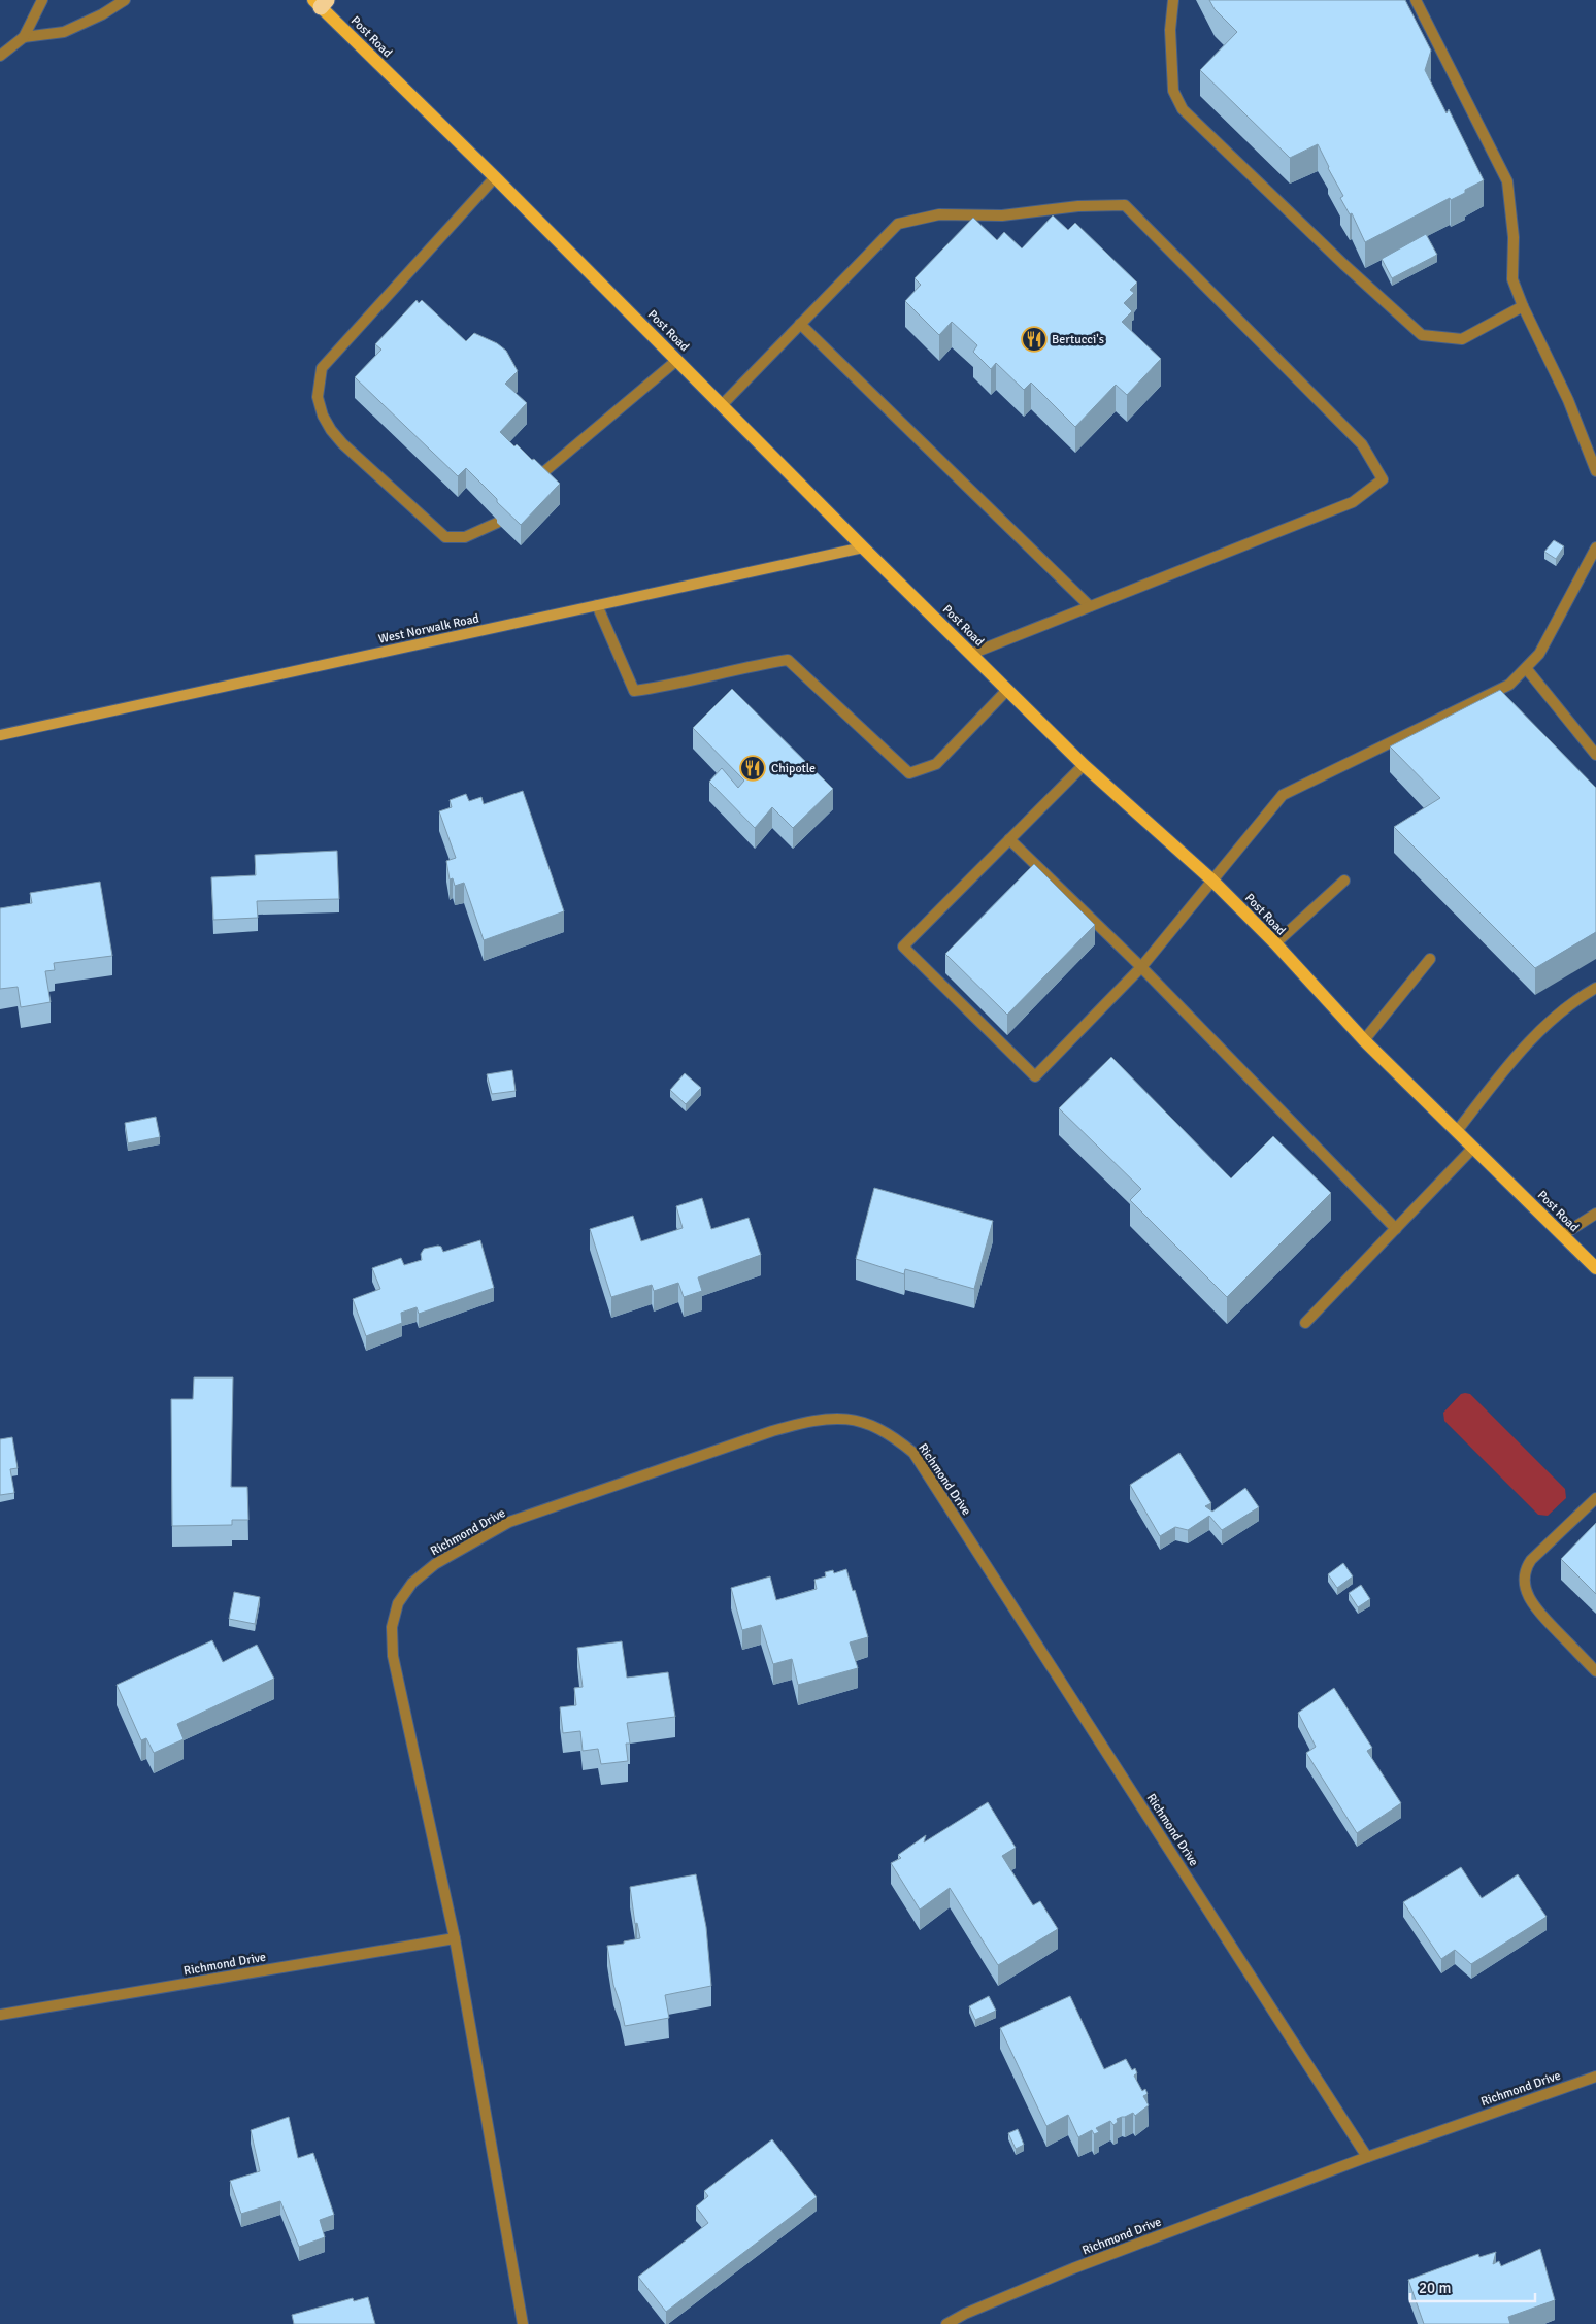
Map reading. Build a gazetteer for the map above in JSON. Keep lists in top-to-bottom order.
{
  "streets": {
    "main road": ["Post Road", "West Norwalk Road"],
    "street": ["Richmond Drive"]
  },
  "crossings": [
    ["Post Road", "West Norwalk Road"]
  ],
  "places": {
    "restaurant": ["Bertucci's", "Chipotle"]
  },
  "scale_bar": "20 m"
}
